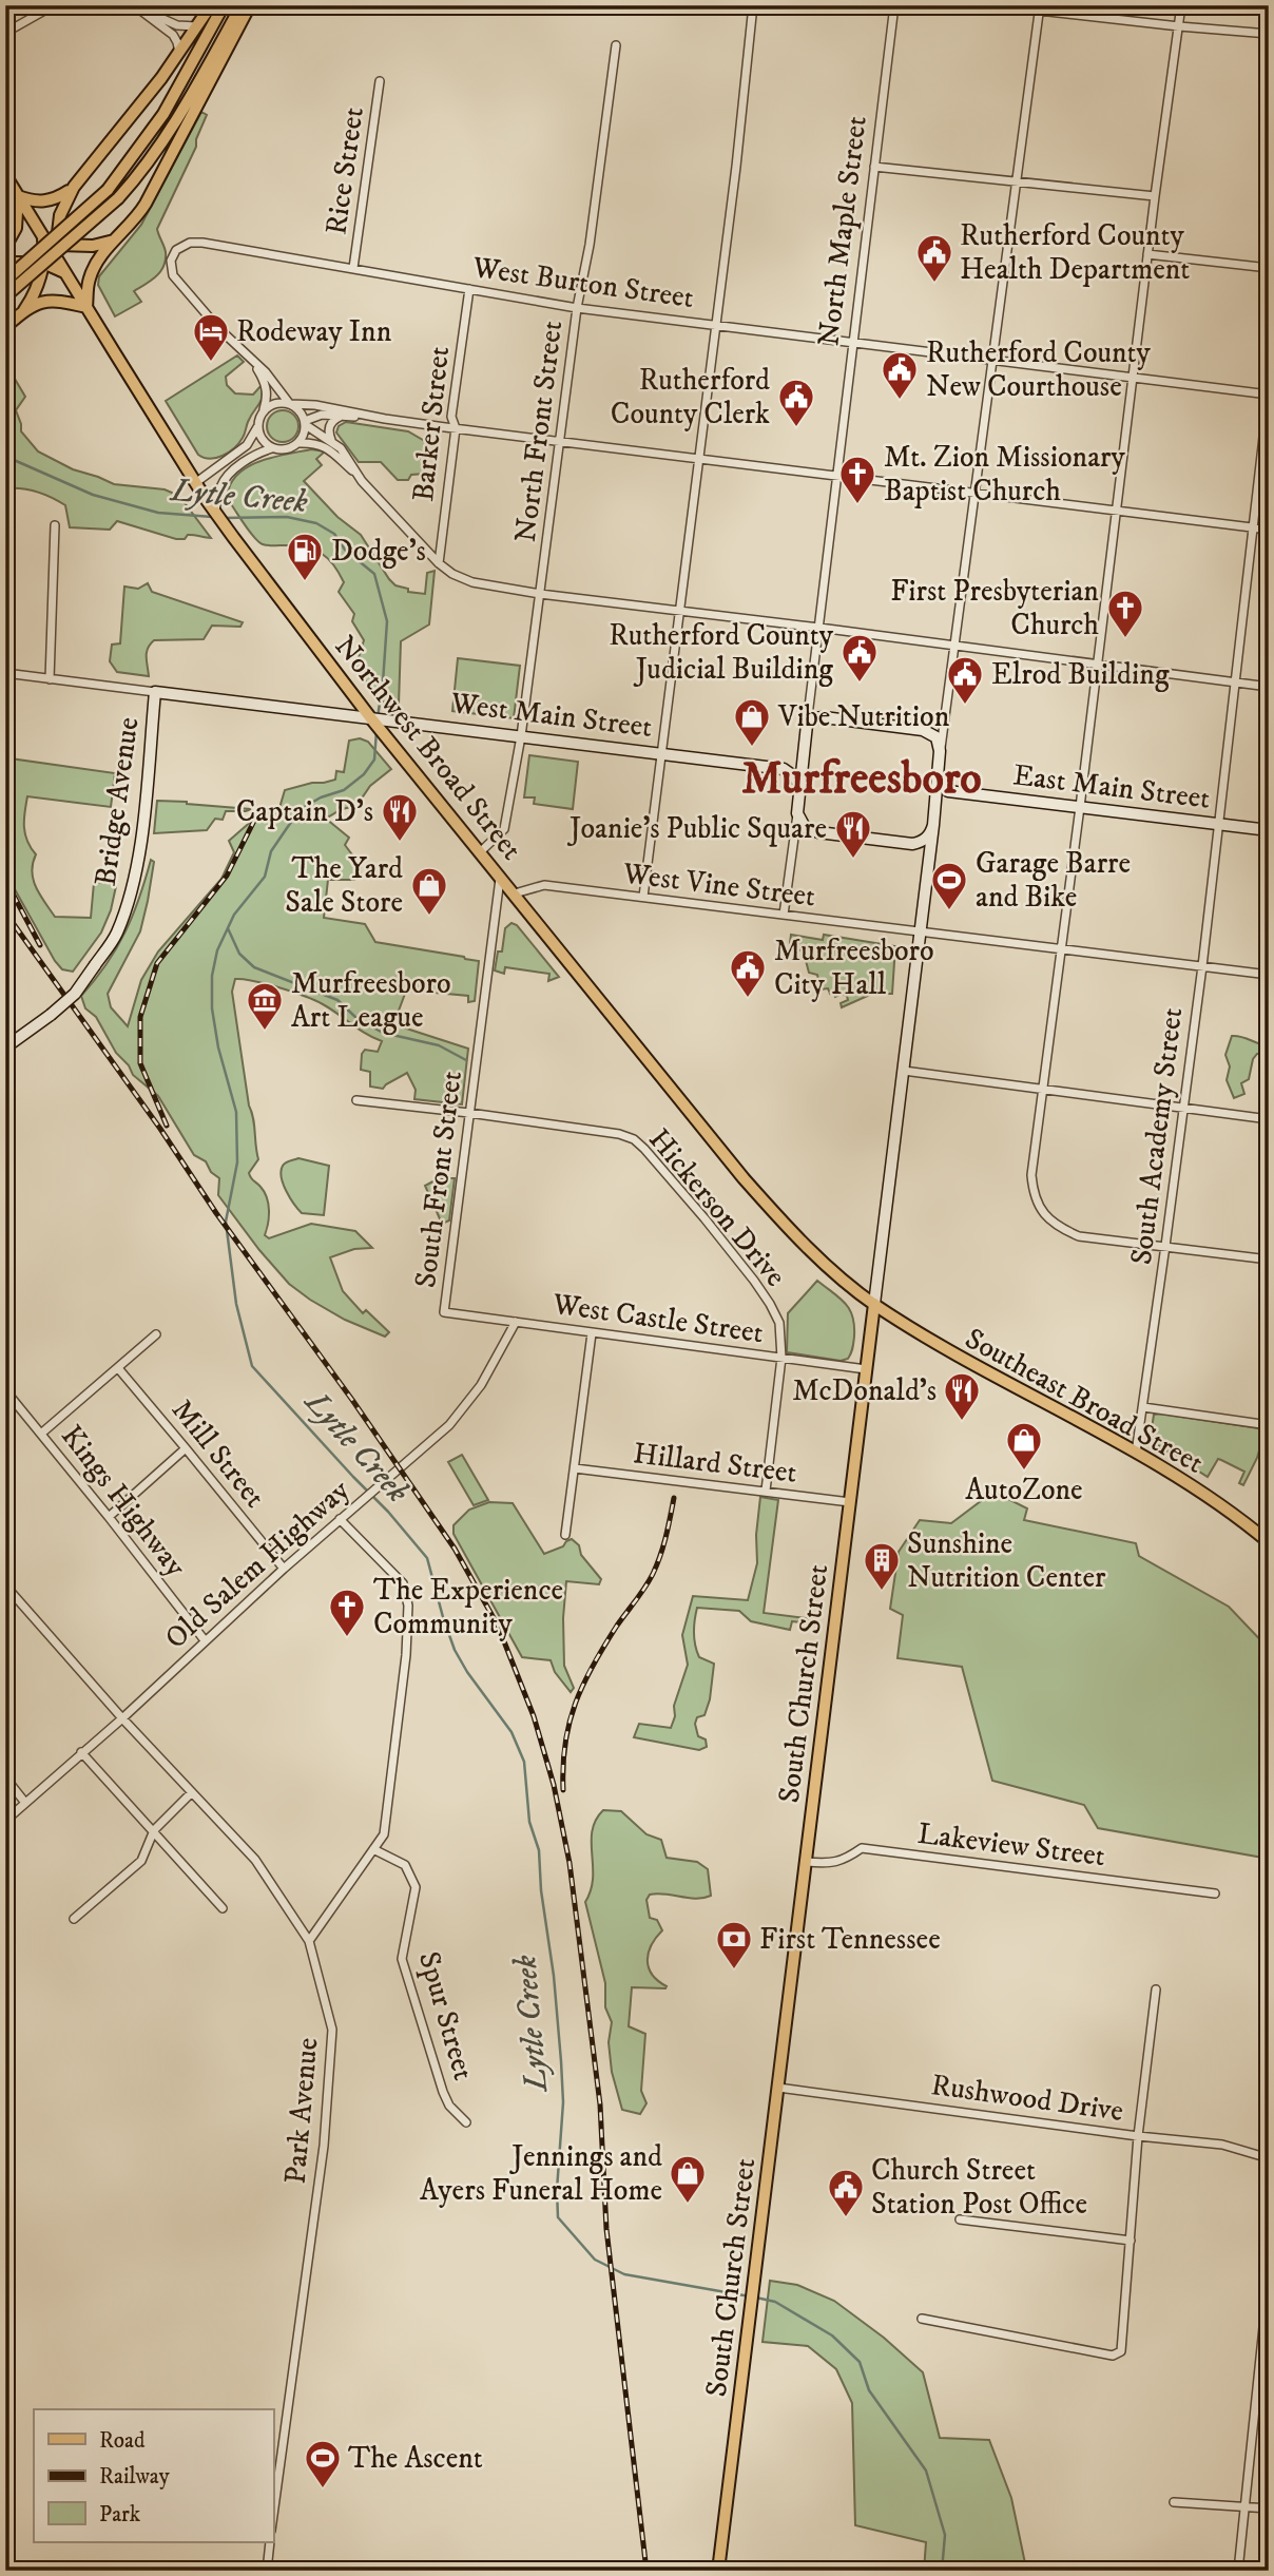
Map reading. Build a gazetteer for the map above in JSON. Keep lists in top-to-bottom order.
{
  "streets": {
    "main road": ["Northwest Broad Street", "Southeast Broad Street", "South Church Street"],
    "street": [
      "Rice Street",
      "North Maple Street",
      "West Burton Street",
      "Barker Street",
      "North Front Street",
      "West Main Street",
      "East Main Street",
      "Bridge Avenue",
      "West Vine Street",
      "South Academy Street",
      "South Front Street",
      "Hickerson Drive",
      "West Castle Street",
      "Mill Street",
      "Hillard Street",
      "Kings Highway",
      "Old Salem Highway",
      "Lakeview Street",
      "Spur Street",
      "Rushwood Drive",
      "Park Avenue"
    ]
  },
  "crossings": [
    ["Rice Street", "West Burton Street"],
    ["North Maple Street", "West Burton Street"],
    ["North Maple Street", "South Church Street"],
    ["West Burton Street", "Barker Street"],
    ["West Burton Street", "North Front Street"],
    ["West Burton Street", "South Academy Street"],
    ["North Front Street", "West Main Street"],
    ["West Main Street", "Northwest Broad Street"],
    ["West Main Street", "Bridge Avenue"],
    ["Northwest Broad Street", "West Vine Street"],
    ["Northwest Broad Street", "South Front Street"],
    ["Northwest Broad Street", "Southeast Broad Street"],
    ["Northwest Broad Street", "South Church Street"],
    ["East Main Street", "South Academy Street"],
    ["West Vine Street", "South Academy Street"],
    ["West Vine Street", "South Church Street"],
    ["South Academy Street", "Southeast Broad Street"],
    ["South Front Street", "Hickerson Drive"],
    ["South Front Street", "West Castle Street"],
    ["Hickerson Drive", "West Castle Street"],
    ["Hickerson Drive", "Hillard Street"],
    ["West Castle Street", "Old Salem Highway"],
    ["West Castle Street", "South Church Street"],
    ["Southeast Broad Street", "South Church Street"],
    ["Mill Street", "Old Salem Highway"],
    ["Hillard Street", "South Church Street"],
    ["Kings Highway", "Old Salem Highway"],
    ["Old Salem Highway", "Park Avenue"],
    ["South Church Street", "Lakeview Street"],
    ["South Church Street", "Rushwood Drive"]
  ],
  "districts": ["Murfreesboro"],
  "water": ["Lytle Creek"],
  "places": {
    "public building": [
      "Rutherford County Health Department",
      "Rutherford County New Courthouse",
      "Rutherford County Clerk",
      "Rutherford County Judicial Building",
      "Elrod Building",
      "Murfreesboro City Hall",
      "Church Street Station Post Office"
    ],
    "hotel": ["Rodeway Inn"],
    "church": ["Mt. Zion Missionary Baptist Church", "First Presbyterian Church", "The Experience Community"],
    "fuel station": ["Dodge's"],
    "shop": [
      "Vibe Nutrition",
      "The Yard Sale Store",
      "AutoZone",
      "Jennings and Ayers Funeral Home"
    ],
    "restaurant": ["Captain D's", "Joanie's Public Square", "McDonald's"],
    "sports": ["Garage Barre and Bike", "The Ascent"],
    "museum": ["Murfreesboro Art League"],
    "building": ["Sunshine Nutrition Center"],
    "bank": ["First Tennessee"]
  },
  "legend": ["Road", "Railway", "Park"]
}
